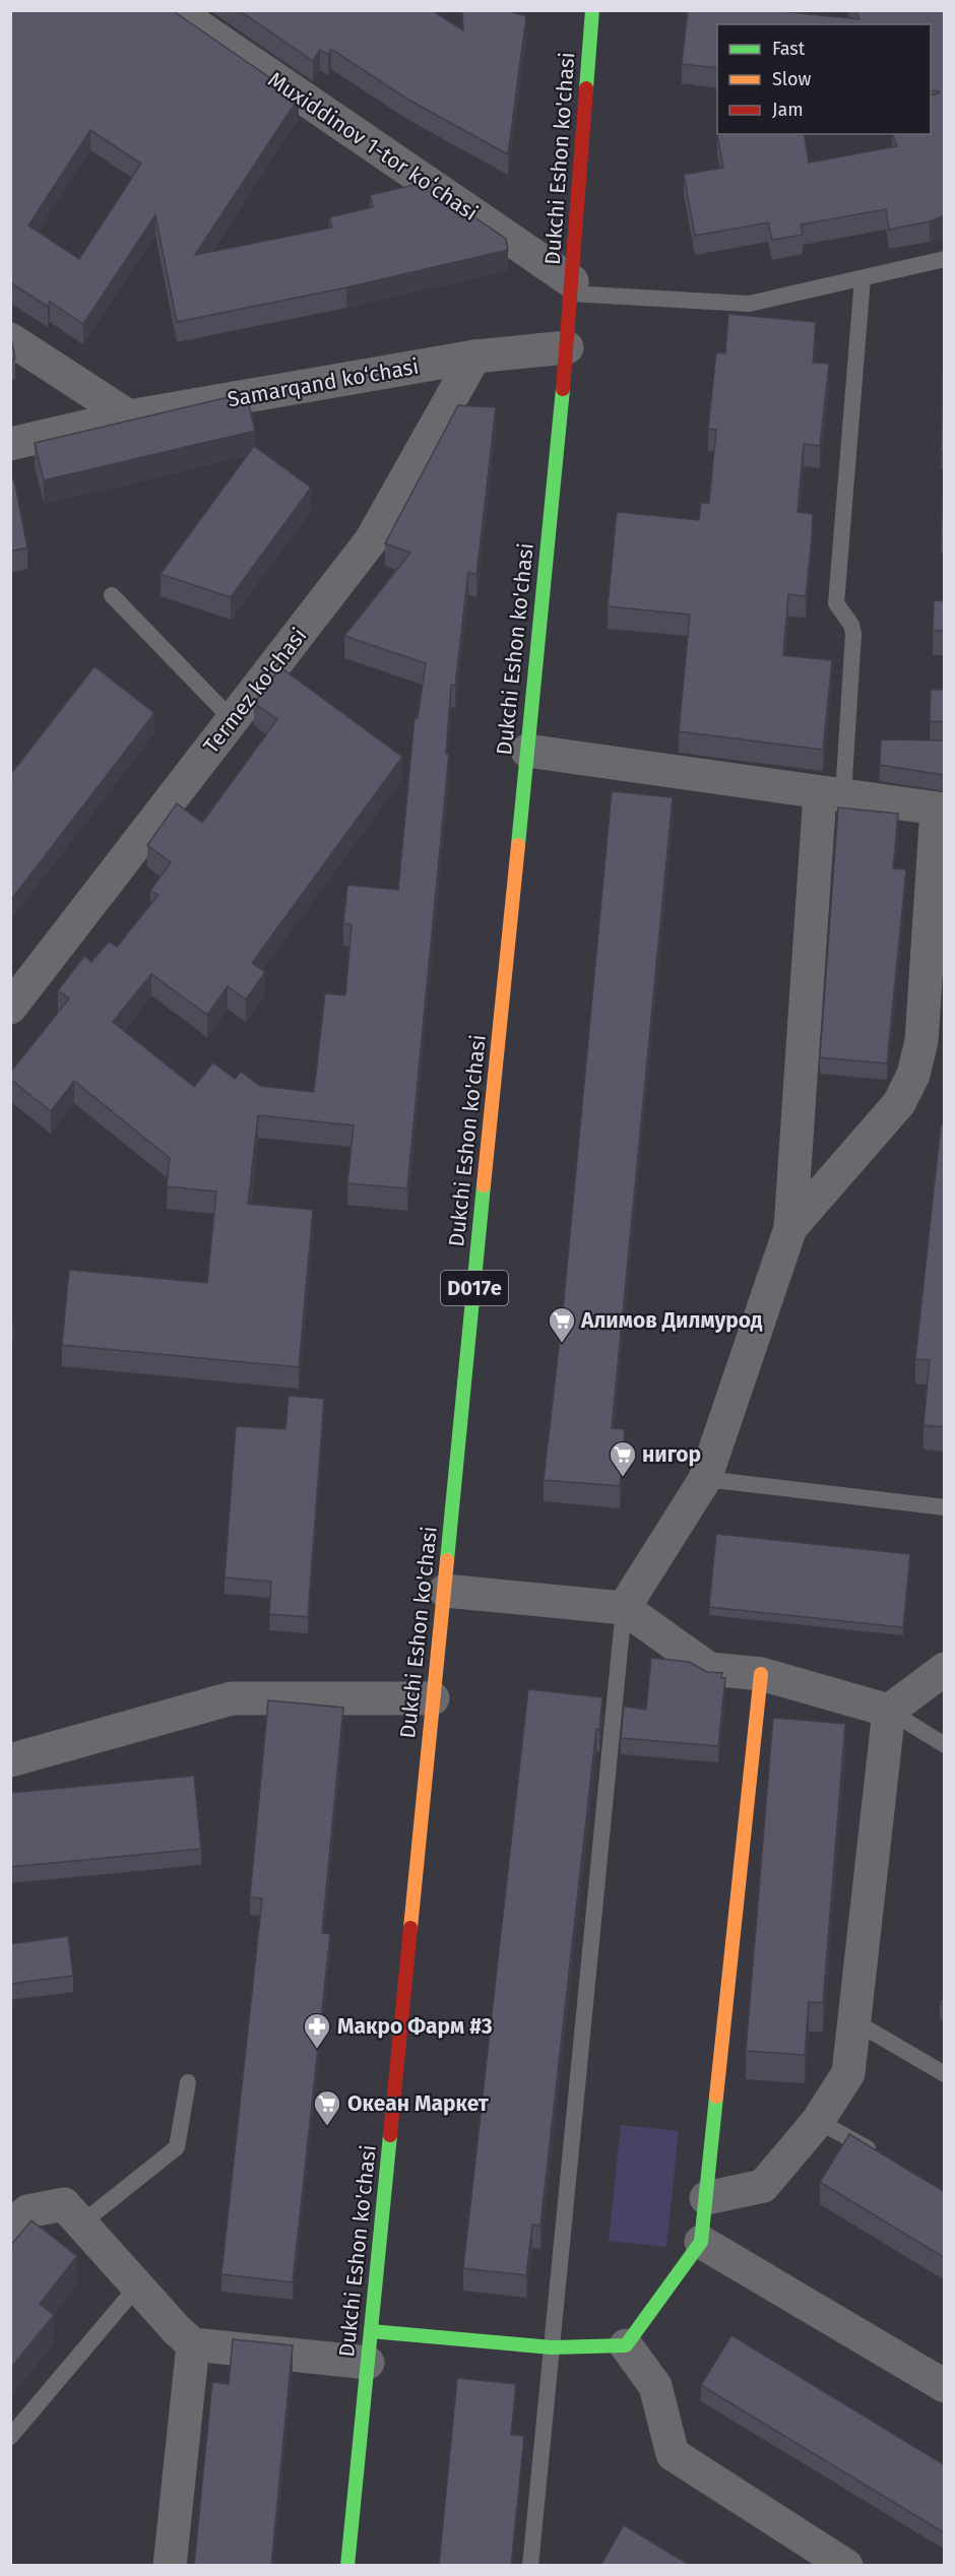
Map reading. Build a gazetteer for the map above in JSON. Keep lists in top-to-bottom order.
{
  "streets": {
    "main road": ["Dukchi Eshon ko'chasi", "D017e"],
    "street": ["Muxiddinov 1-tor koʻchasi", "Samarqand ko‘chasi", "Termez ko'chasi"]
  },
  "crossings": [
    ["Muxiddinov 1-tor koʻchasi", "Dukchi Eshon ko'chasi"],
    ["Dukchi Eshon ko'chasi", "Samarqand ko‘chasi"],
    ["Samarqand ko‘chasi", "Termez ko'chasi"]
  ],
  "places": {
    "supermarket": ["Алимов Дилмурод", "нигор", "Океан Маркет"],
    "pharmacy": ["Макро Фарм #3"]
  },
  "legend": ["Fast", "Slow", "Jam"]
}
